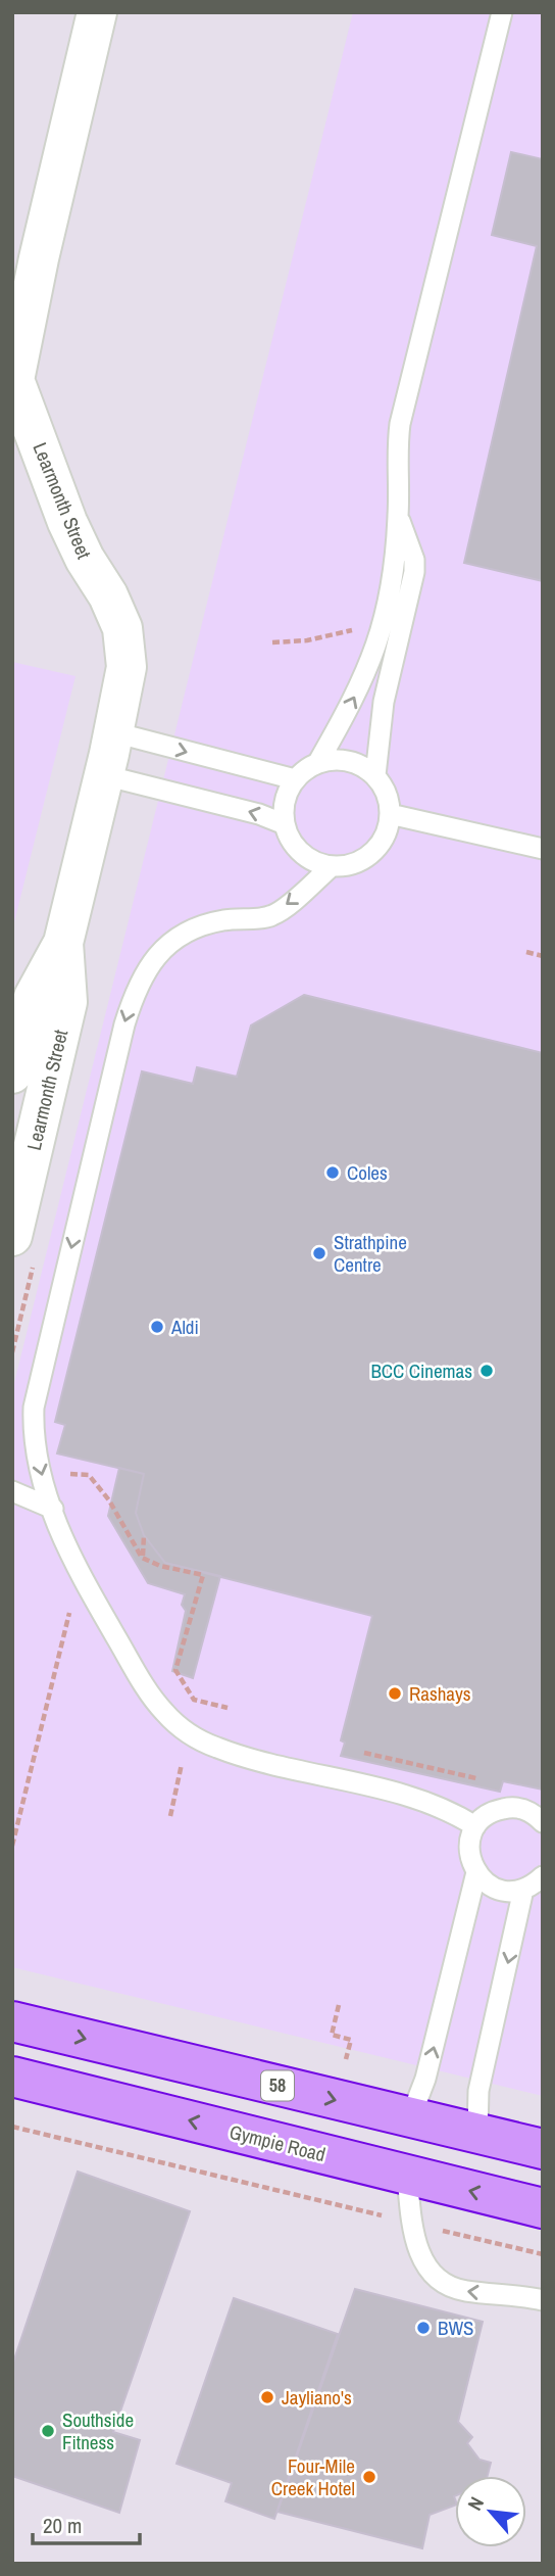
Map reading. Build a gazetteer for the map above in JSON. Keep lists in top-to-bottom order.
{
  "streets": {
    "highway": ["58", "Gympie Road"],
    "street": ["Learmonth Street"]
  },
  "places": [
    "Coles",
    "Strathpine Centre",
    "Aldi",
    "BCC Cinemas",
    "Rashays",
    "BWS",
    "Jayliano's",
    "Southside Fitness",
    "Four-Mile Creek Hotel"
  ],
  "scale_bar": "20 m",
  "north": "top left"
}
